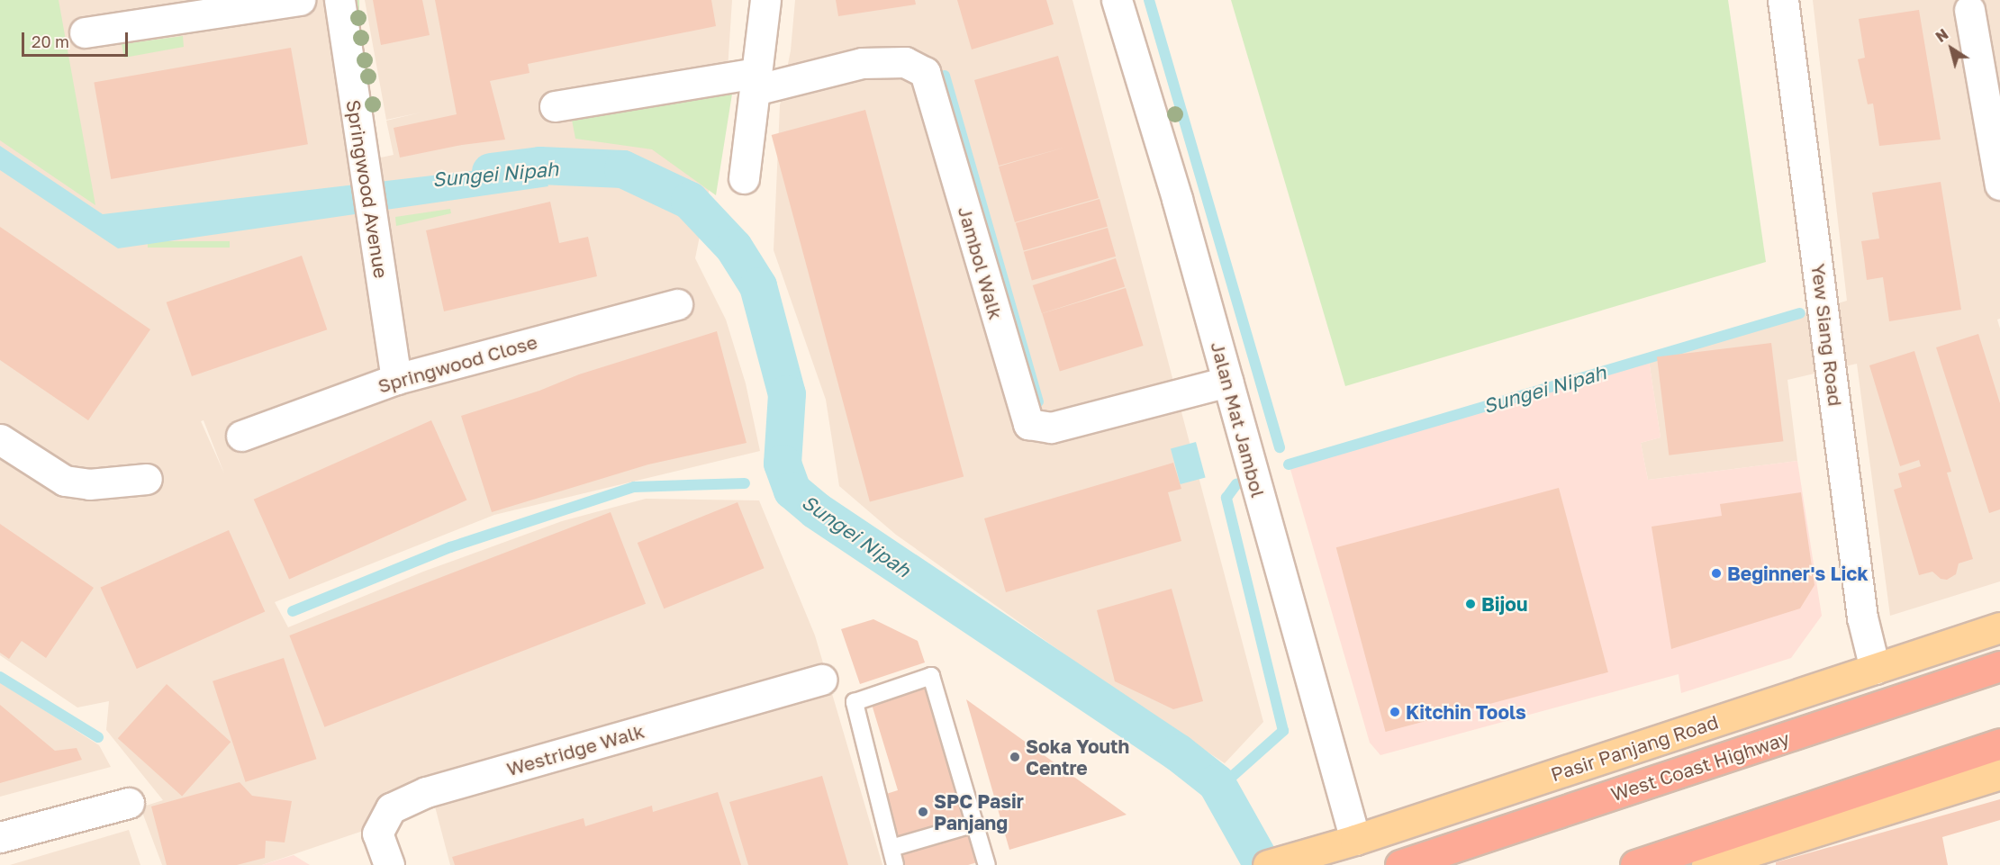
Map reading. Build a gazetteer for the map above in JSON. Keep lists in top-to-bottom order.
{
  "streets": {
    "highway": ["West Coast Highway"],
    "main road": ["Pasir Panjang Road"],
    "street": [
      "Springwood Avenue",
      "Jambol Walk",
      "Yew Siang Road",
      "Springwood Close",
      "Jalan Mat Jambol",
      "Westridge Walk"
    ]
  },
  "crossings": [
    ["Springwood Avenue", "Springwood Close"],
    ["Jambol Walk", "Jalan Mat Jambol"],
    ["Yew Siang Road", "Pasir Panjang Road"],
    ["Jalan Mat Jambol", "Pasir Panjang Road"]
  ],
  "water": ["Sungei Nipah"],
  "places": [
    "Beginner's Lick",
    "Bijou",
    "Kitchin Tools",
    "Soka Youth Centre",
    "SPC Pasir Panjang"
  ],
  "scale_bar": "20 m",
  "north": "top left"
}
